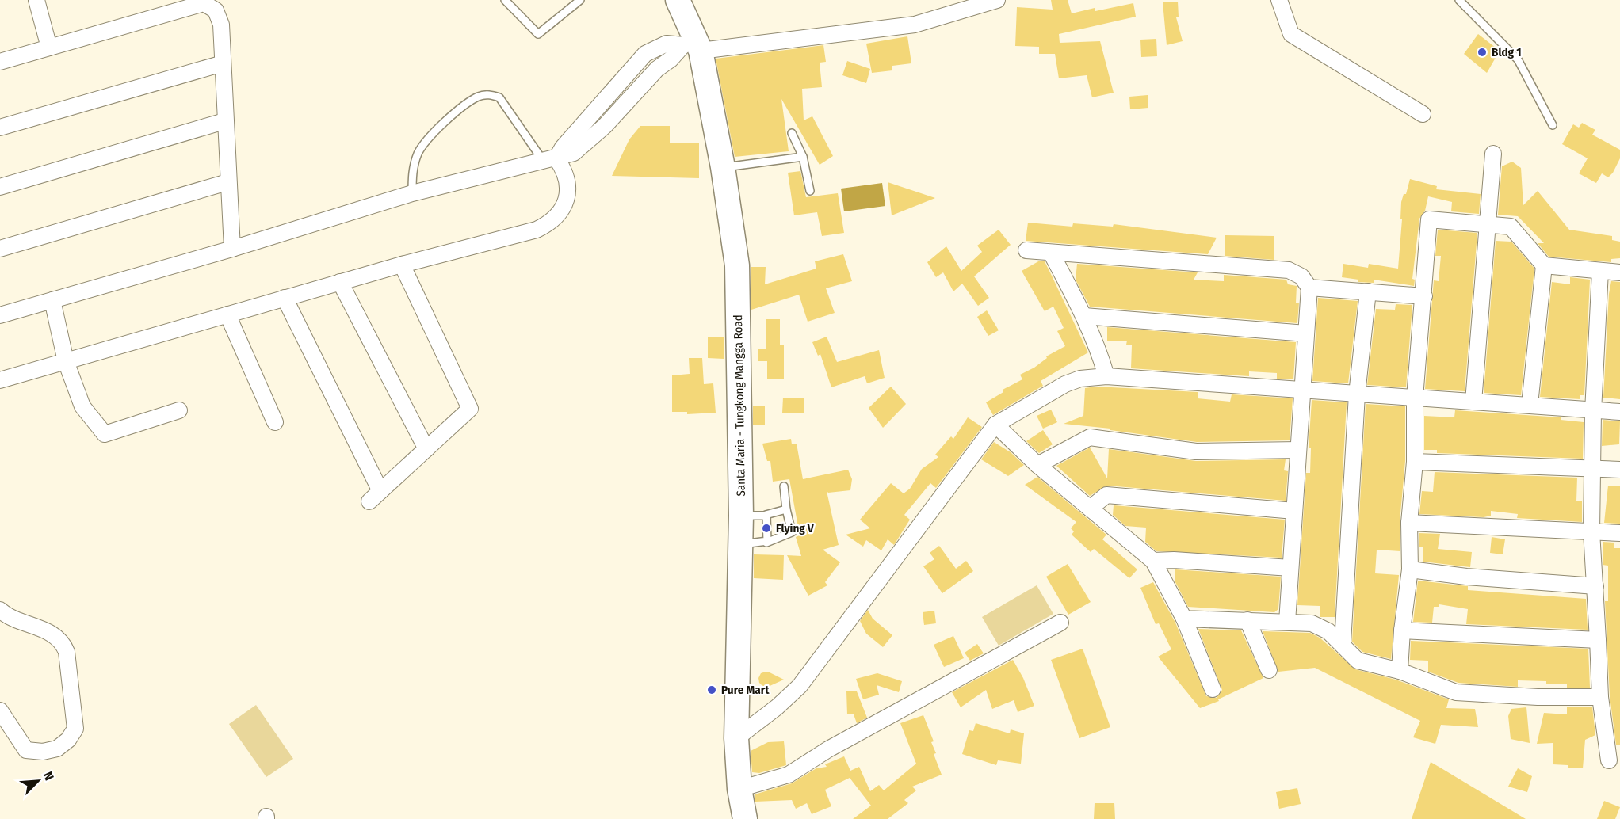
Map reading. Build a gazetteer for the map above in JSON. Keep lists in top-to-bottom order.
{
  "streets": {
    "main road": ["Santa Maria - Tungkong Mangga Road"]
  },
  "places": ["Bldg 1", "Flying V", "Pure Mart"],
  "north": "top right"
}
